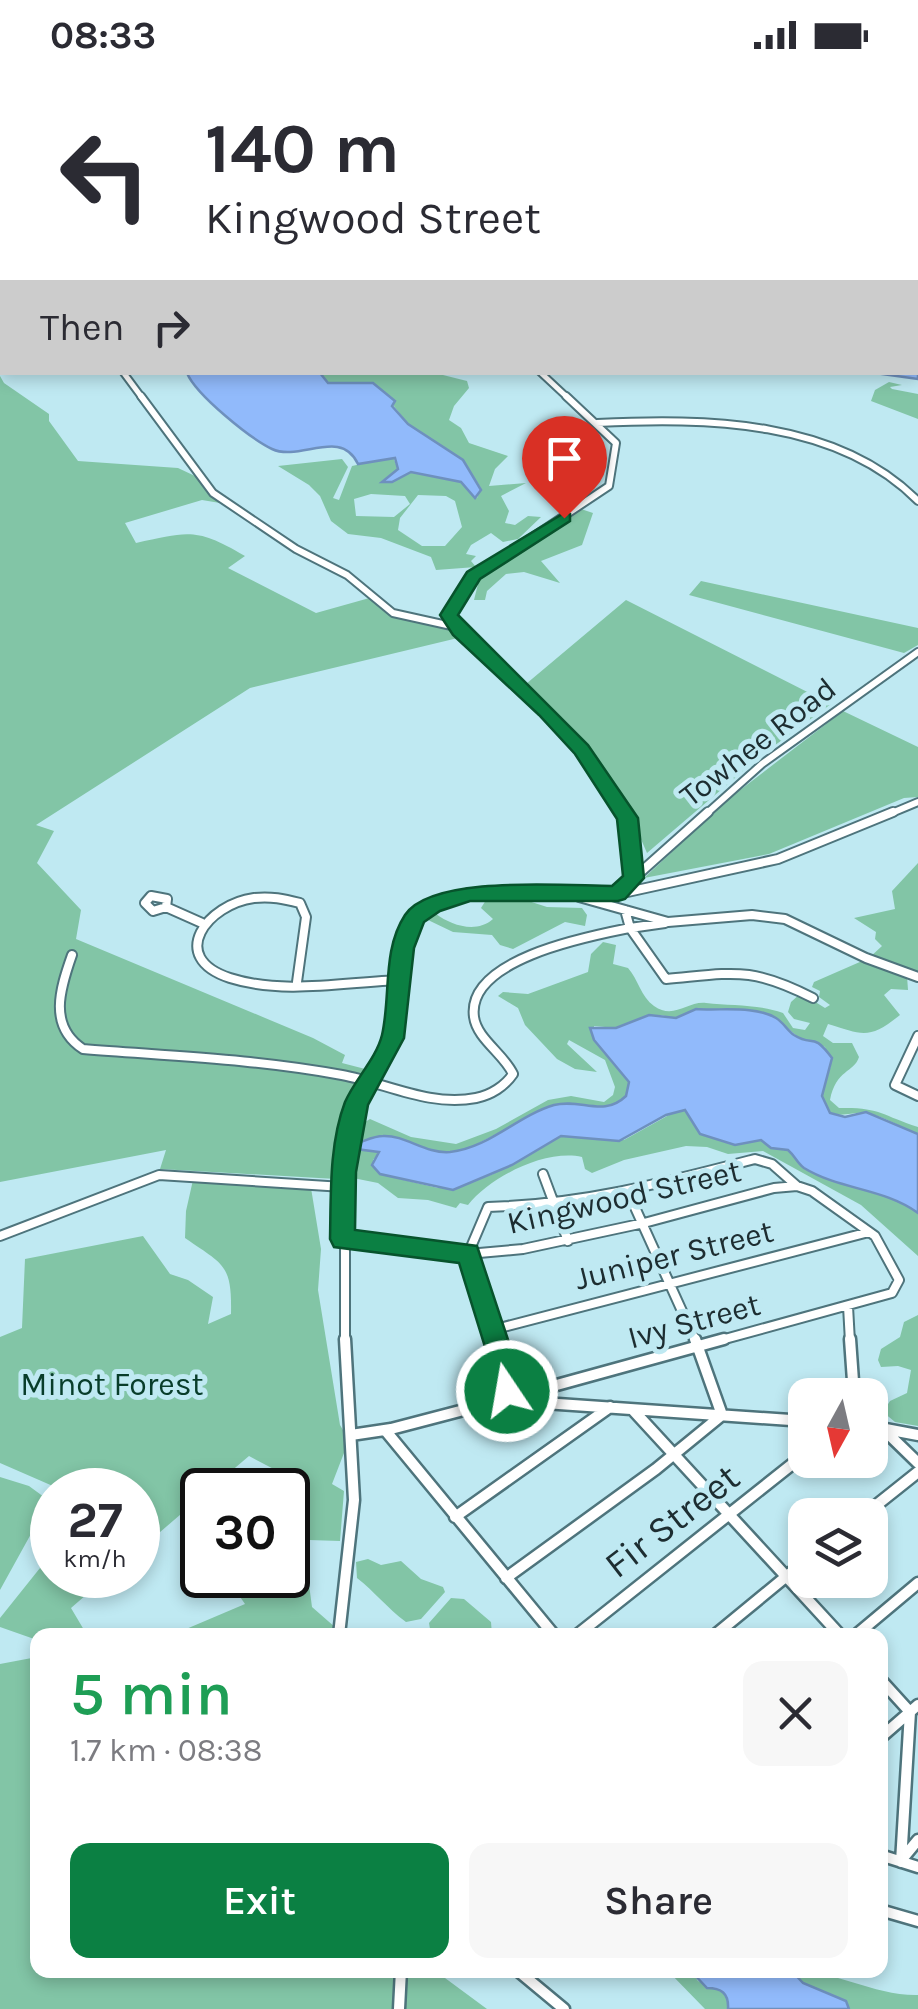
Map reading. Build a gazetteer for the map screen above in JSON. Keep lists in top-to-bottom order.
{
  "streets": {
    "street": [
      "Towhee Road",
      "Kingwood Street",
      "Juniper Street",
      "Ivy Street",
      "Fir Street"
    ]
  },
  "crossings": [
    ["Juniper Street", "Ivy Street"]
  ],
  "parks": ["Minot Forest"],
  "north": "bottom",
  "page": {
    "status": "08:33",
    "turn": ["140 m", "Kingwood Street"],
    "then": "Then",
    "speed": "27 km/h",
    "limit": "30",
    "heading": ["5 min", "1.7 km · 08:38"],
    "buttons": ["Exit", "Share"]
  }
}
